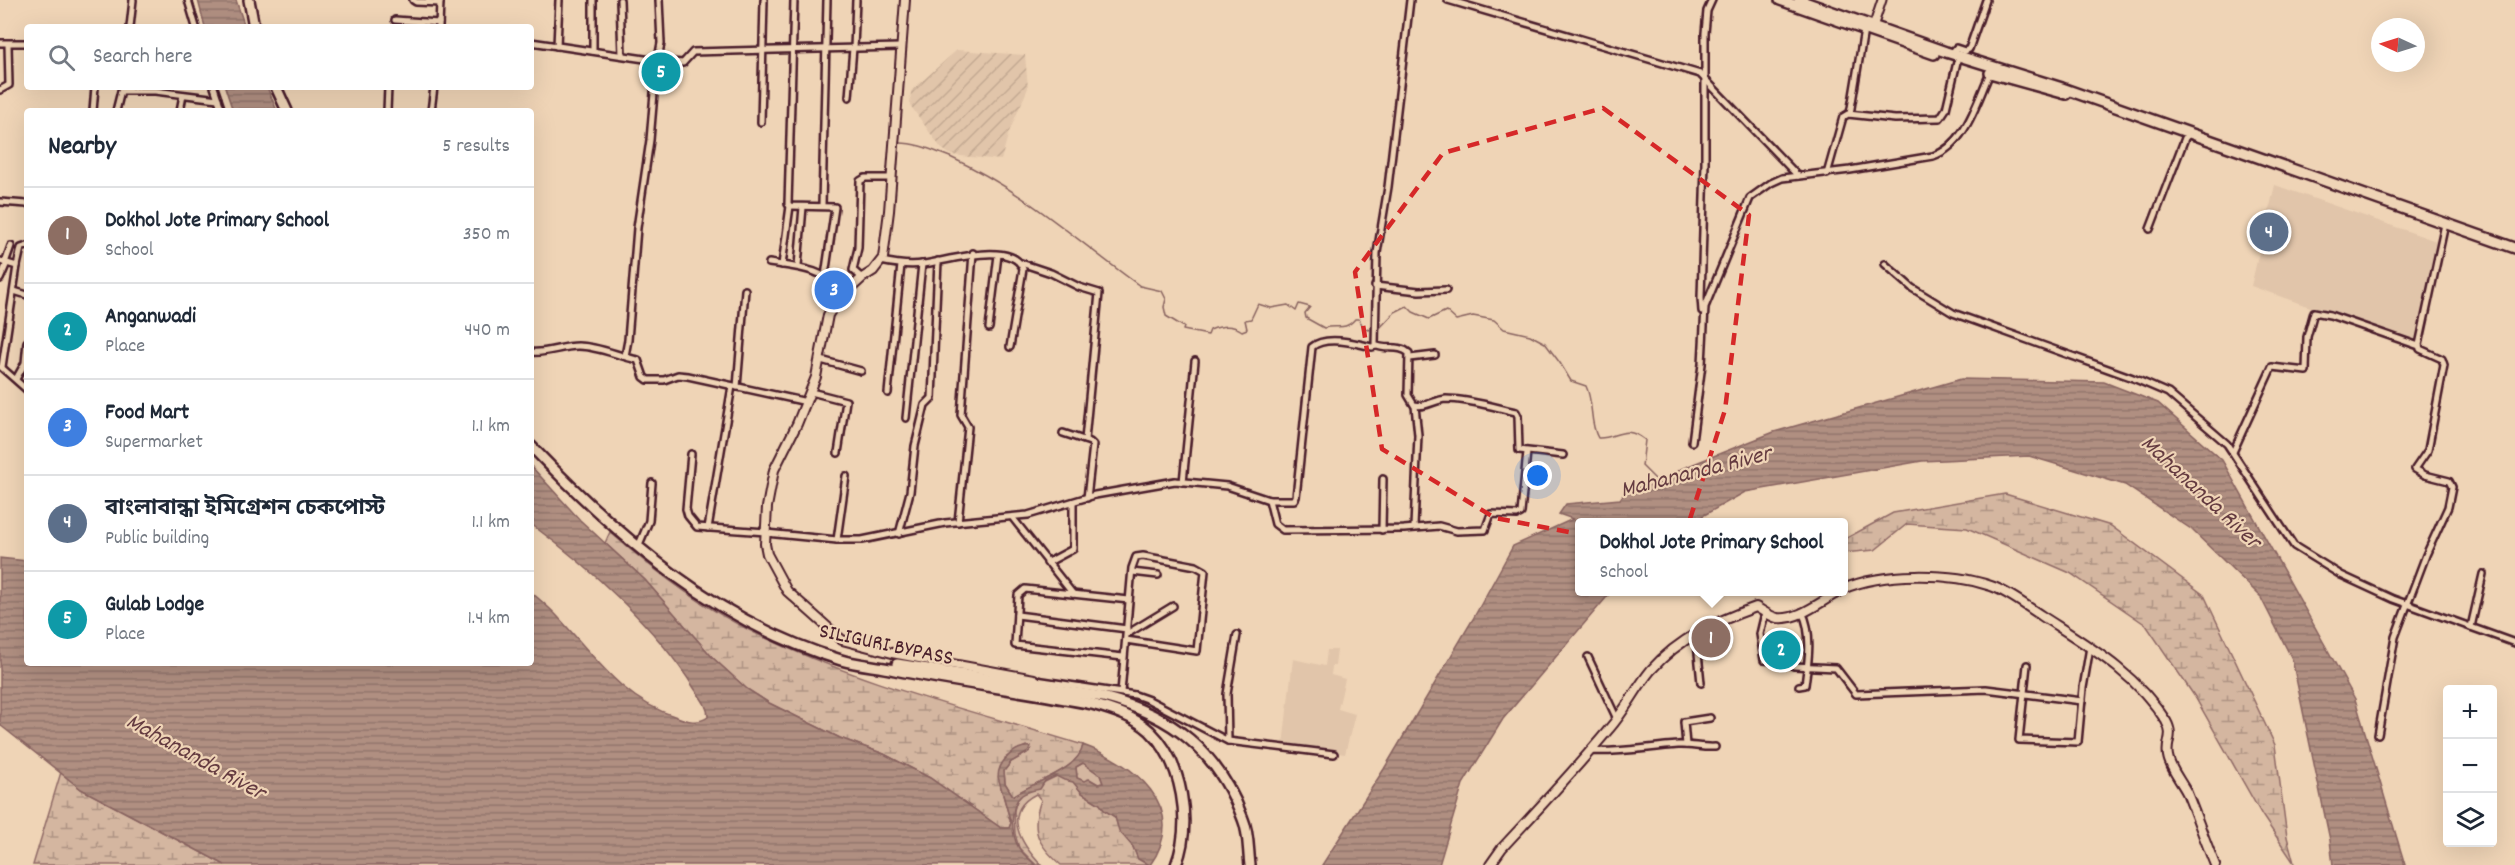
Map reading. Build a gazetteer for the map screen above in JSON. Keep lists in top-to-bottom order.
{
  "streets": {
    "highway": ["SILIGURI BYPASS"]
  },
  "water": ["Mahananda River"],
  "north": "left",
  "page": {
    "search": "Search here",
    "pins": [
      "5",
      "4",
      "3",
      "1",
      "2"
    ],
    "heading": ["Nearby", "5 results"],
    "list": [
      {
        "mark": "1",
        "name": "Dokhol Jote Primary School",
        "note": "School",
        "value": "350 m"
      },
      {
        "mark": "2",
        "name": "Anganwadi",
        "note": "Place",
        "value": "440 m"
      },
      {
        "mark": "3",
        "name": "Food Mart",
        "note": "Supermarket",
        "value": "1.1 km"
      },
      {
        "mark": "4",
        "name": "বাংলাবান্ধা ইমিগ্রেশন চেকপোস্ট",
        "note": "Public building",
        "value": "1.1 km"
      },
      {
        "mark": "5",
        "name": "Gulab Lodge",
        "note": "Place",
        "value": "1.4 km"
      }
    ],
    "popup": ["Dokhol Jote Primary School", "School"],
    "map_buttons": ["+", "−"]
  }
}
